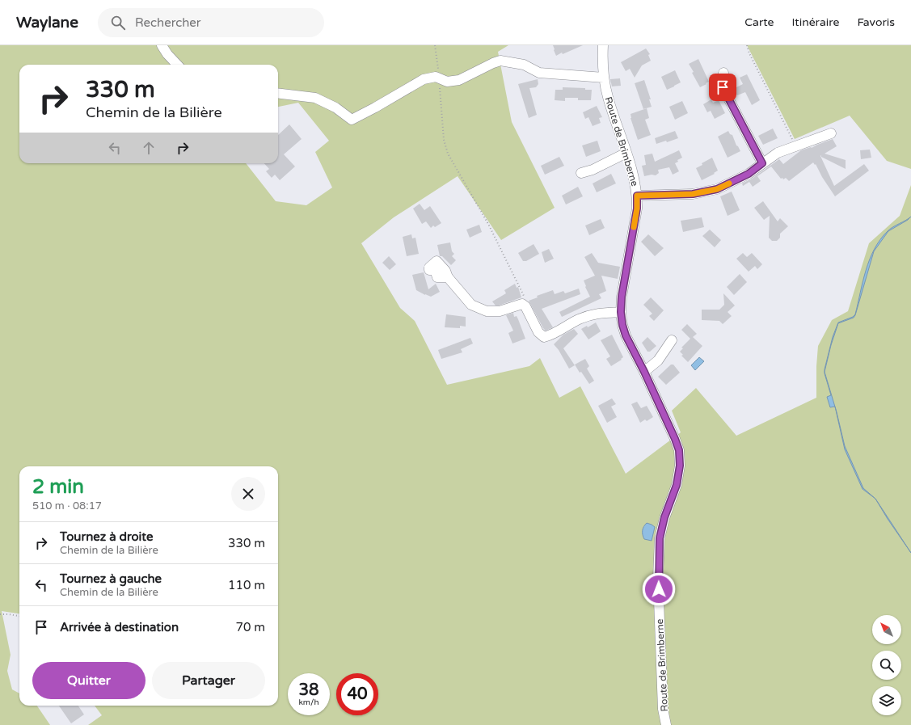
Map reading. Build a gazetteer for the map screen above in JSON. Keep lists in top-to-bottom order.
{
  "streets": {
    "street": ["Route de Brimberne"]
  },
  "north": "top left",
  "page": {
    "header": "Waylane",
    "search": "Rechercher",
    "nav": ["Carte", "Itinéraire", "Favoris"],
    "turn": ["330 m", "Chemin de la Bilière"],
    "heading": ["2 min", "510 m · 08:17"],
    "list": [
      {
        "name": "Tournez à droite",
        "note": "Chemin de la Bilière",
        "value": "330 m"
      },
      {
        "name": "Tournez à gauche",
        "note": "Chemin de la Bilière",
        "value": "110 m"
      },
      {
        "name": "Arrivée à destination",
        "value": "70 m"
      }
    ],
    "buttons": ["Quitter", "Partager"],
    "speed": "38 km/h",
    "limit": "40"
  }
}
